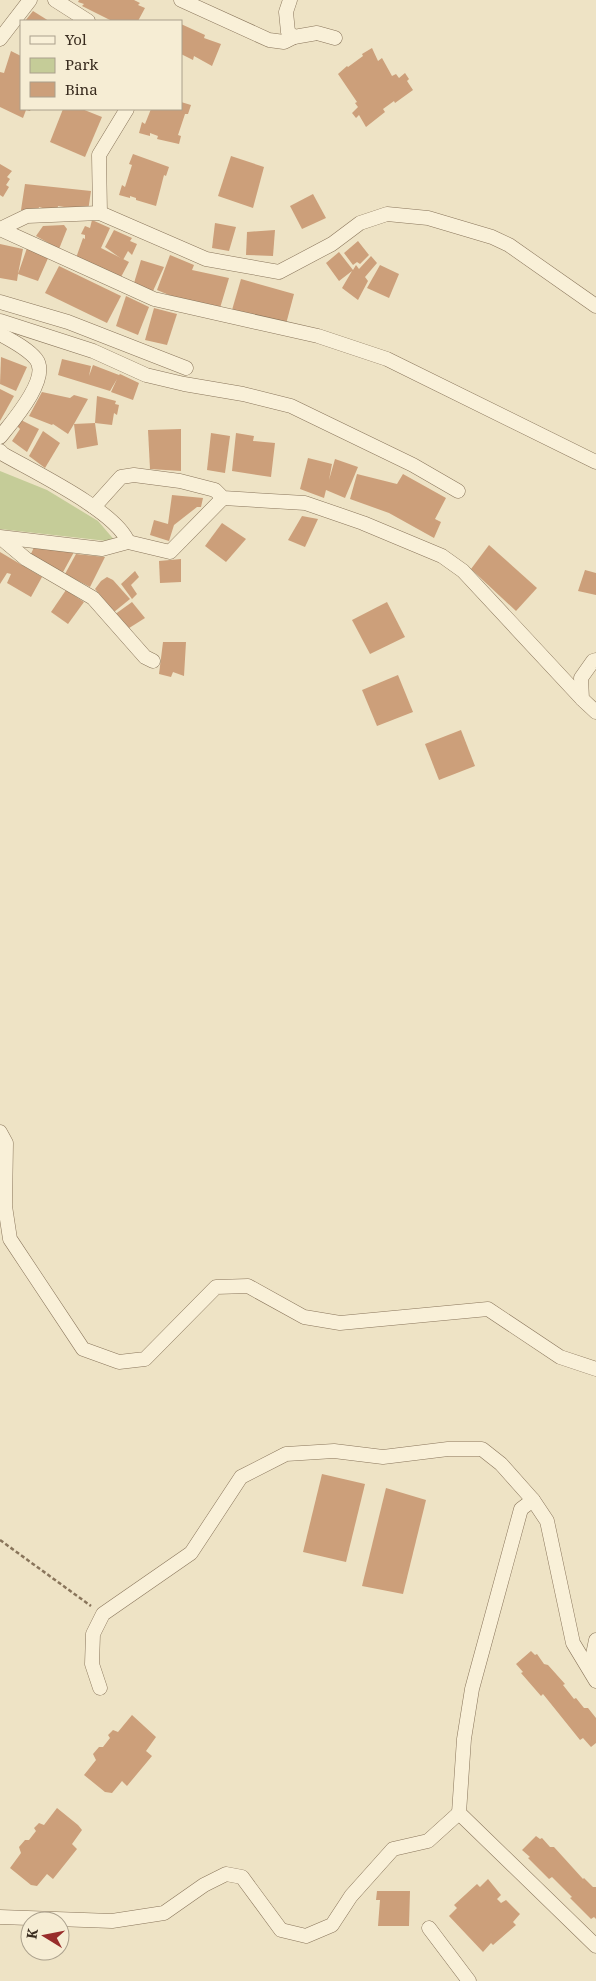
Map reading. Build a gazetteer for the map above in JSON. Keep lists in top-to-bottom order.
{
  "legend": ["Yol", "Park", "Bina"],
  "north": "left"
}
